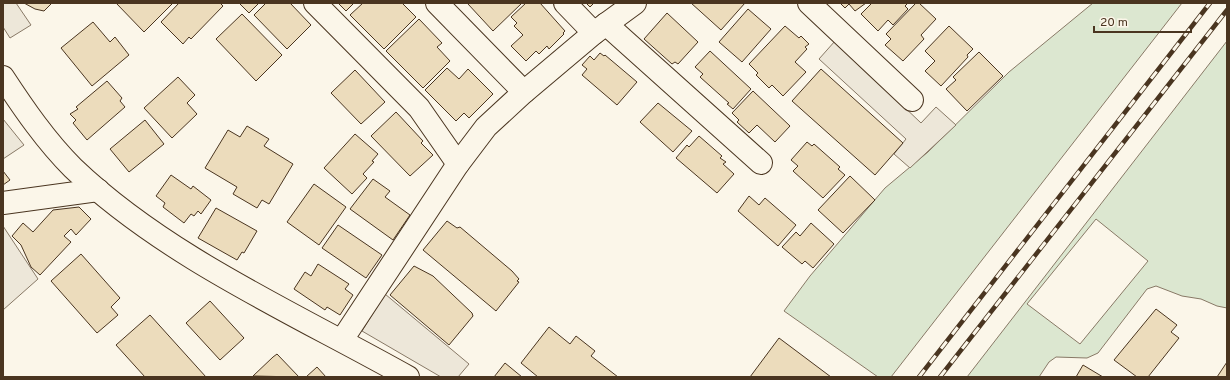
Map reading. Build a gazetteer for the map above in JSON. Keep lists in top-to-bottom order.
{
  "scale_bar": "20 m"
}
